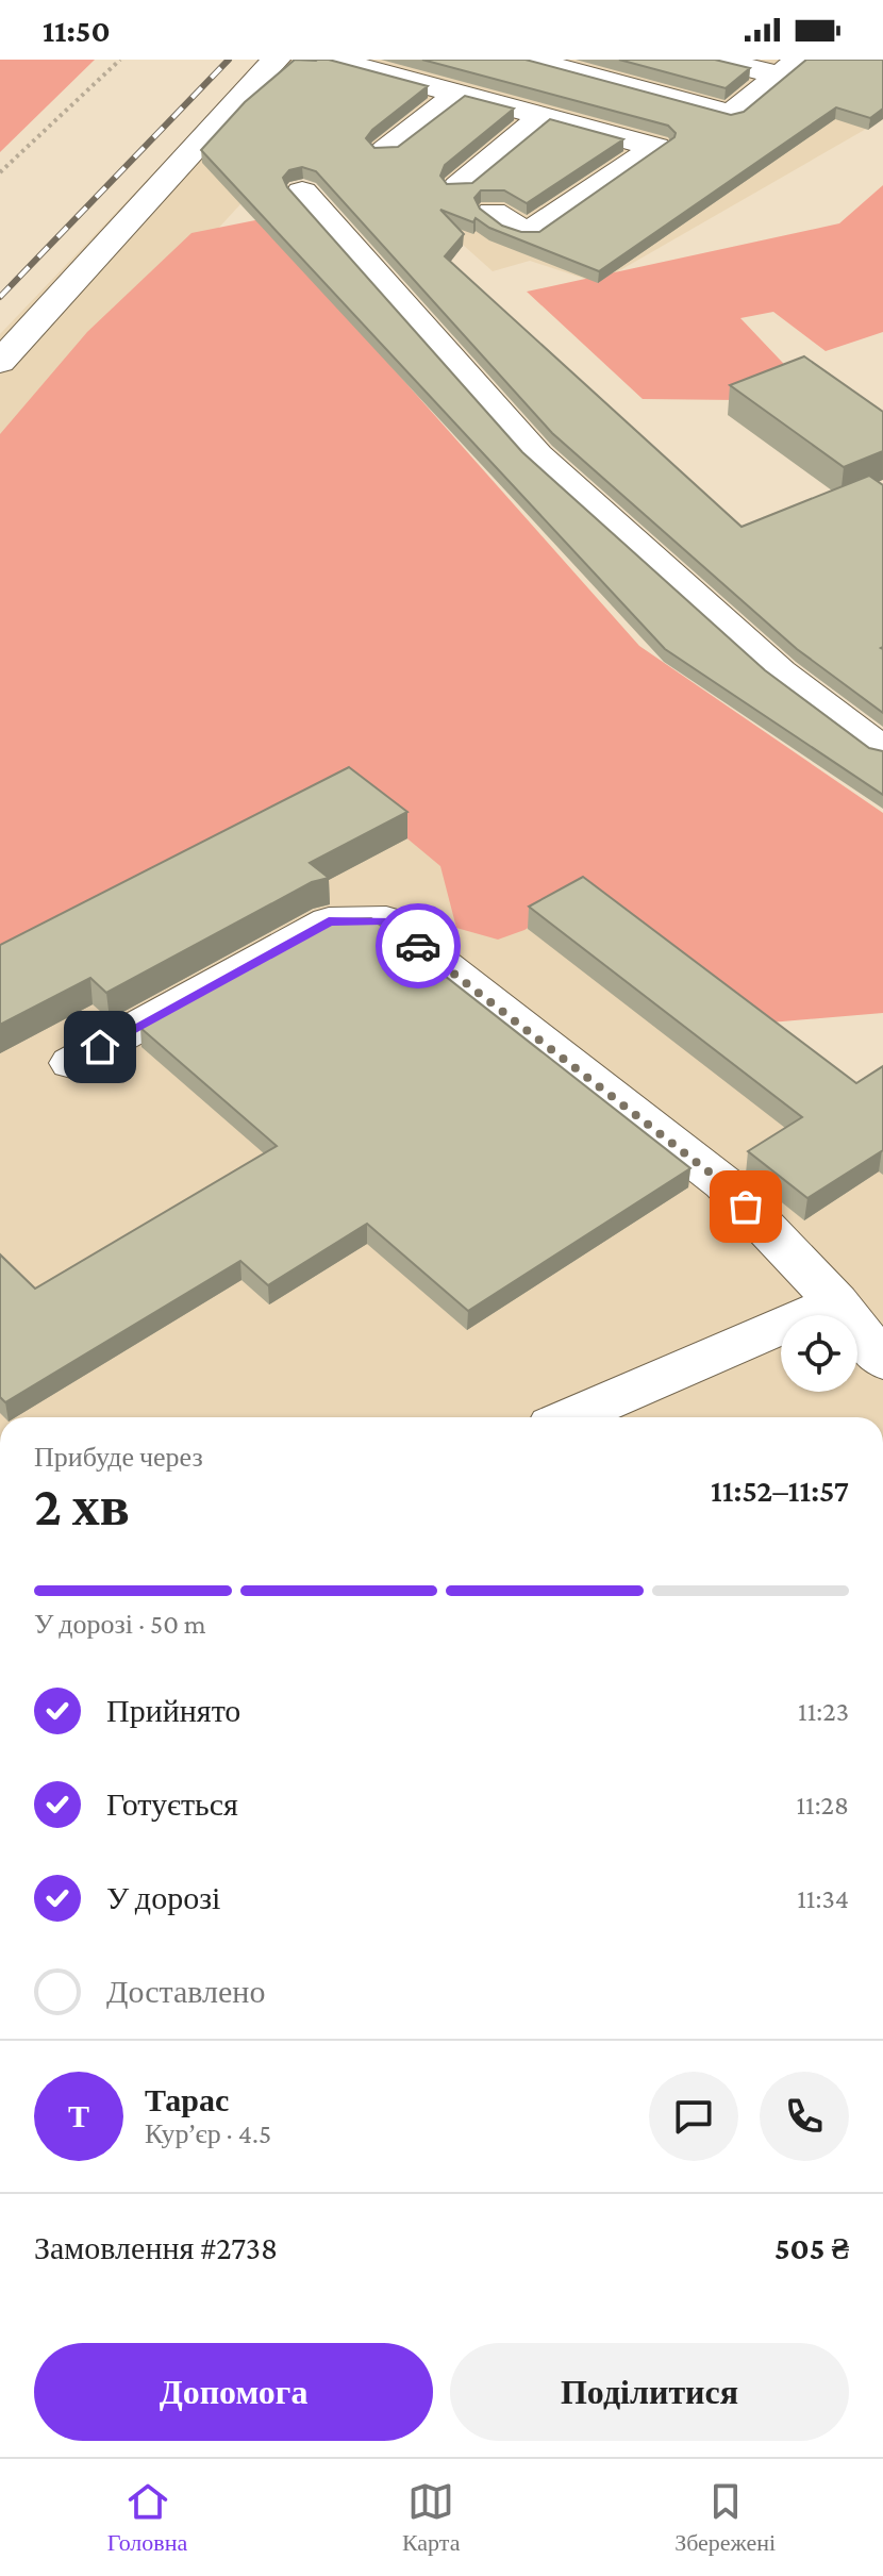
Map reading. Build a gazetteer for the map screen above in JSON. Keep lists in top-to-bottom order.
{
  "page": {
    "status": "11:50",
    "heading": ["2 хв", "Прибуде через", "11:52–11:57"],
    "panel": [
      "Тарас",
      "Кур’єр · 4.5",
      "Замовлення #2738",
      "505 ₴"
    ],
    "bar": "У дорозі · 50 m",
    "list": [
      ["Прийнято", "11:23"],
      ["Готується", "11:28"],
      ["У дорозі", "11:34"],
      "Доставлено"
    ],
    "round": "Т",
    "buttons": ["Допомога", "Поділитися"],
    "tabs": ["Головна", "Карта", "Збережені"]
  }
}
